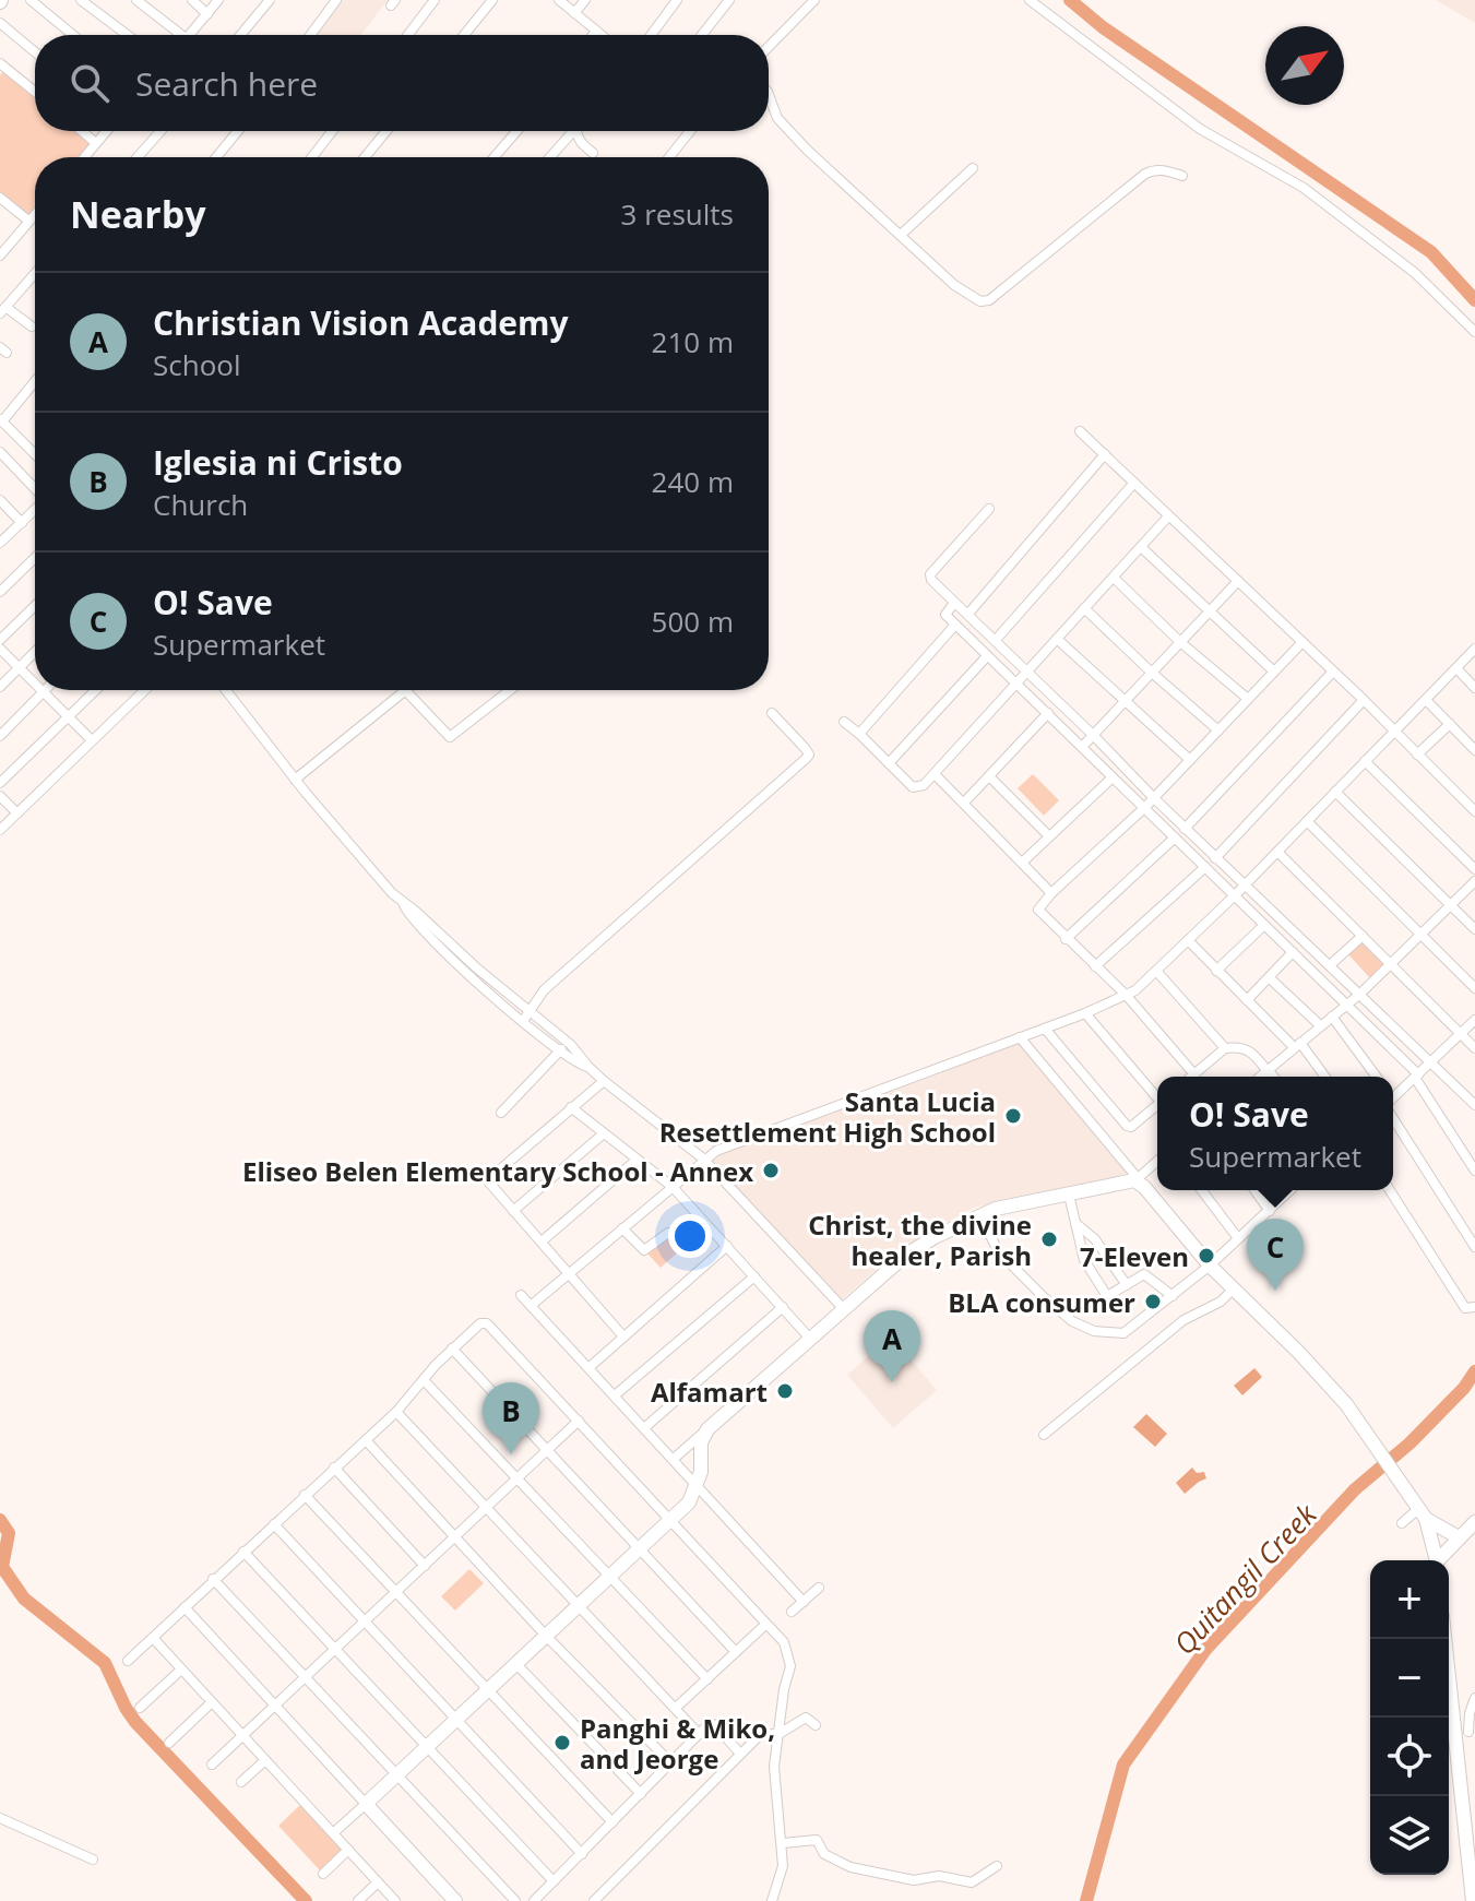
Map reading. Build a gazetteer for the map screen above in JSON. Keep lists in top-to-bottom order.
{
  "water": ["Quitangil Creek"],
  "places": [
    "Santa Lucia Resettlement High School",
    "Eliseo Belen Elementary School - Annex",
    "Christ, the divine healer, Parish",
    "7-Eleven",
    "BLA consumer",
    "Alfamart",
    "Panghi & Miko, and Jeorge"
  ],
  "north": "top right",
  "page": {
    "search": "Search here",
    "heading": ["Nearby", "3 results"],
    "list": [
      {
        "mark": "A",
        "name": "Christian Vision Academy",
        "note": "School",
        "value": "210 m"
      },
      {
        "mark": "B",
        "name": "Iglesia ni Cristo",
        "note": "Church",
        "value": "240 m"
      },
      {
        "mark": "C",
        "name": "O! Save",
        "note": "Supermarket",
        "value": "500 m"
      }
    ],
    "popup": ["O! Save", "Supermarket"],
    "pins": ["C", "A", "B"],
    "map_buttons": ["+", "−"]
  }
}
